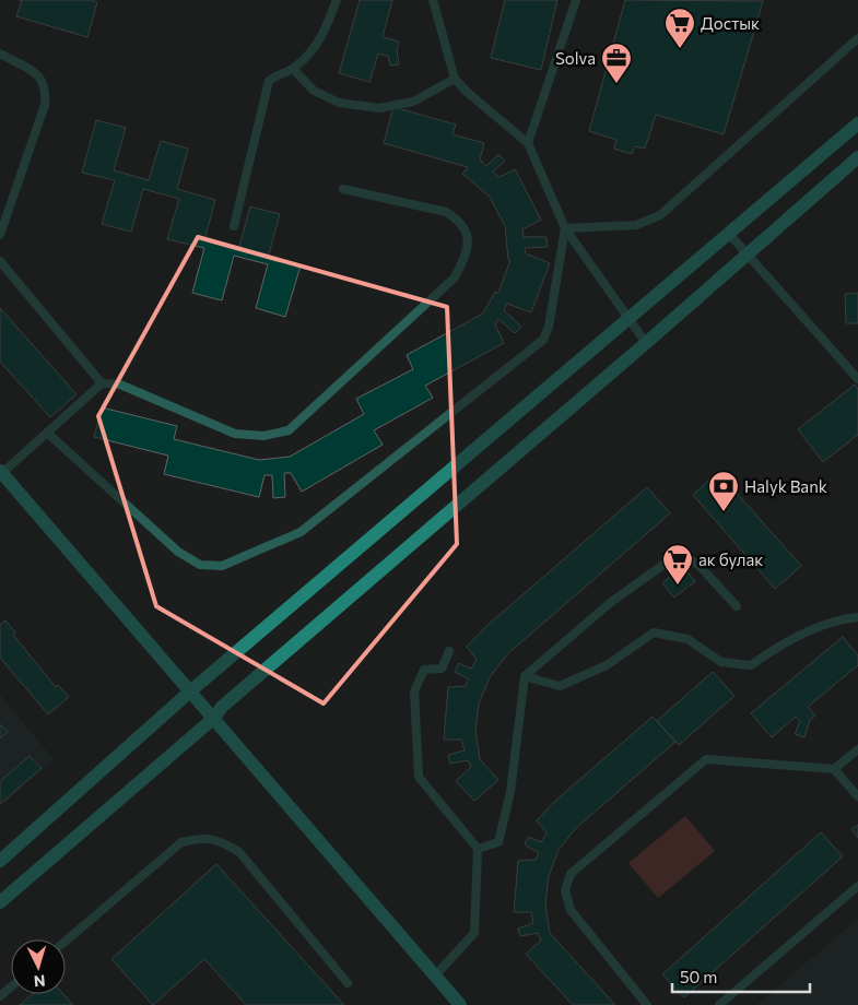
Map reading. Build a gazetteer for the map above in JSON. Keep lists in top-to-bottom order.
{
  "places": {
    "supermarket": ["Достык", "ак булак"],
    "office": ["Solva"],
    "bank": ["Halyk Bank"]
  },
  "scale_bar": "50 m",
  "north": "bottom"
}
